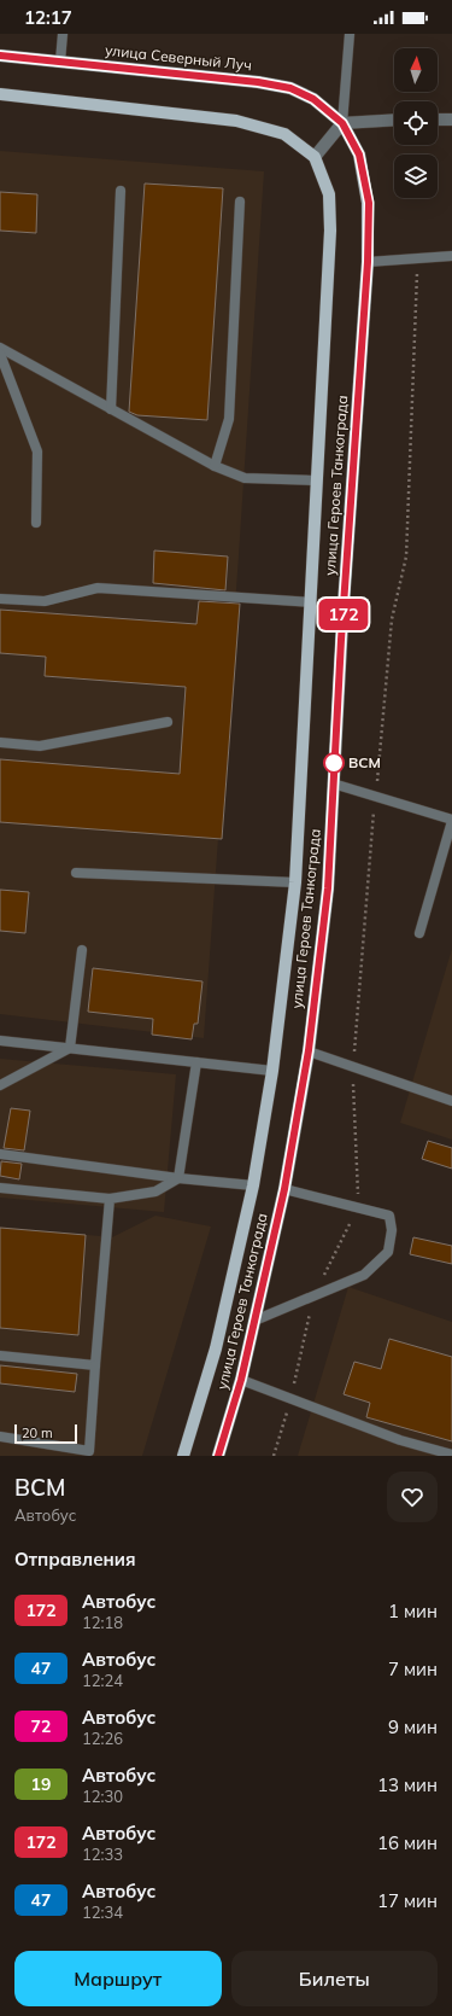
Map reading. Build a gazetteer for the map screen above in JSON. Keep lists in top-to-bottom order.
{
  "streets": {
    "main road": ["улица Северный Луч", "улица Героев Танкограда"]
  },
  "crossings": [
    ["улица Северный Луч", "улица Героев Танкограда"]
  ],
  "places": ["ВСМ"],
  "lines": ["bus line 172"],
  "scale_bar": "20 m",
  "north": "top",
  "page": {
    "status": "12:17",
    "on_map": "172",
    "scale": "20 m",
    "heading": [
      ["ВСМ", "Автобус"],
      "Отправления"
    ],
    "list": [
      {
        "mark": "172",
        "name": "Автобус",
        "note": "12:18",
        "value": "1 мин"
      },
      {
        "mark": "47",
        "name": "Автобус",
        "note": "12:24",
        "value": "7 мин"
      },
      {
        "mark": "72",
        "name": "Автобус",
        "note": "12:26",
        "value": "9 мин"
      },
      {
        "mark": "19",
        "name": "Автобус",
        "note": "12:30",
        "value": "13 мин"
      },
      {
        "mark": "172",
        "name": "Автобус",
        "note": "12:33",
        "value": "16 мин"
      },
      {
        "mark": "47",
        "name": "Автобус",
        "note": "12:34",
        "value": "17 мин"
      }
    ],
    "buttons": ["Маршрут", "Билеты"]
  }
}
